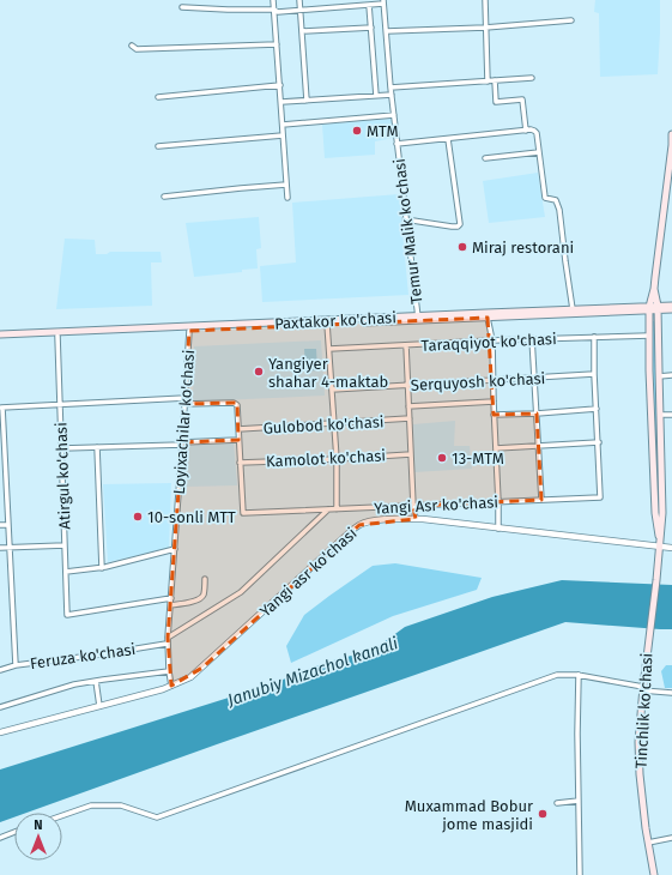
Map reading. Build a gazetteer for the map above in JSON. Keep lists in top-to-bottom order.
{
  "streets": {
    "main road": ["Paxtakor ko'chasi", "Tinchlik ko'chasi"],
    "street": [
      "Temur Malik ko'chasi",
      "Taraqqiyot ko'chasi",
      "Serquyosh ko'chasi",
      "Loyixachilar ko'chasi",
      "Gulobod ko'chasi",
      "Kamolot ko'chasi",
      "Atirgul ko'chasi",
      "Yangi Asr ko'chasi",
      "Yangi asr ko'chasi",
      "Feruza ko'chasi"
    ]
  },
  "crossings": [
    ["Temur Malik ko'chasi", "Paxtakor ko'chasi"],
    ["Paxtakor ko'chasi", "Loyixachilar ko'chasi"],
    ["Paxtakor ko'chasi", "Atirgul ko'chasi"],
    ["Paxtakor ko'chasi", "Tinchlik ko'chasi"],
    ["Taraqqiyot ko'chasi", "Tinchlik ko'chasi"],
    ["Loyixachilar ko'chasi", "Atirgul ko'chasi"],
    ["Loyixachilar ko'chasi", "Yangi asr ko'chasi"],
    ["Loyixachilar ko'chasi", "Feruza ko'chasi"],
    ["Kamolot ko'chasi", "Yangi Asr ko'chasi"],
    ["Yangi asr ko'chasi", "Tinchlik ko'chasi"]
  ],
  "water": ["Janubiy Mizachol kanali"],
  "places": [
    "MTM",
    "Miraj restorani",
    "Yangiyer shahar 4-maktab",
    "13-MTM",
    "10-sonli MTT",
    "Muxammad Bobur jome masjidi"
  ],
  "north": "top"
}
